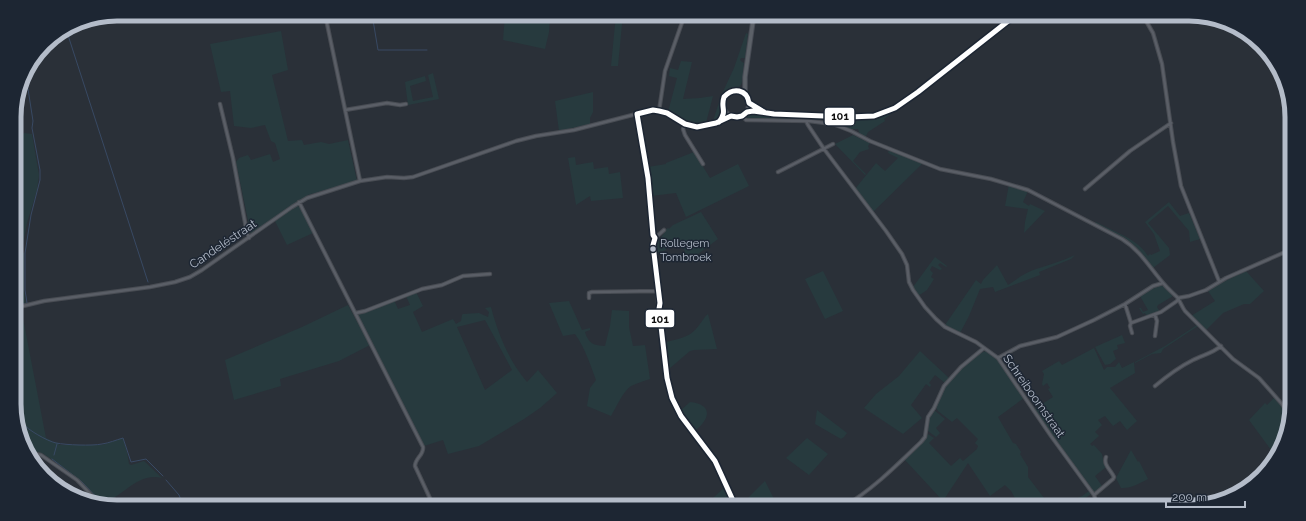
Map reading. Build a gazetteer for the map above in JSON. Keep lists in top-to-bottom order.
{
  "streets": {
    "street": ["Candeléstraat", "Schreiboomstraat"]
  },
  "places": ["Rollegem Tombroek"],
  "lines": ["transit line 101"],
  "scale_bar": "200 m"
}
